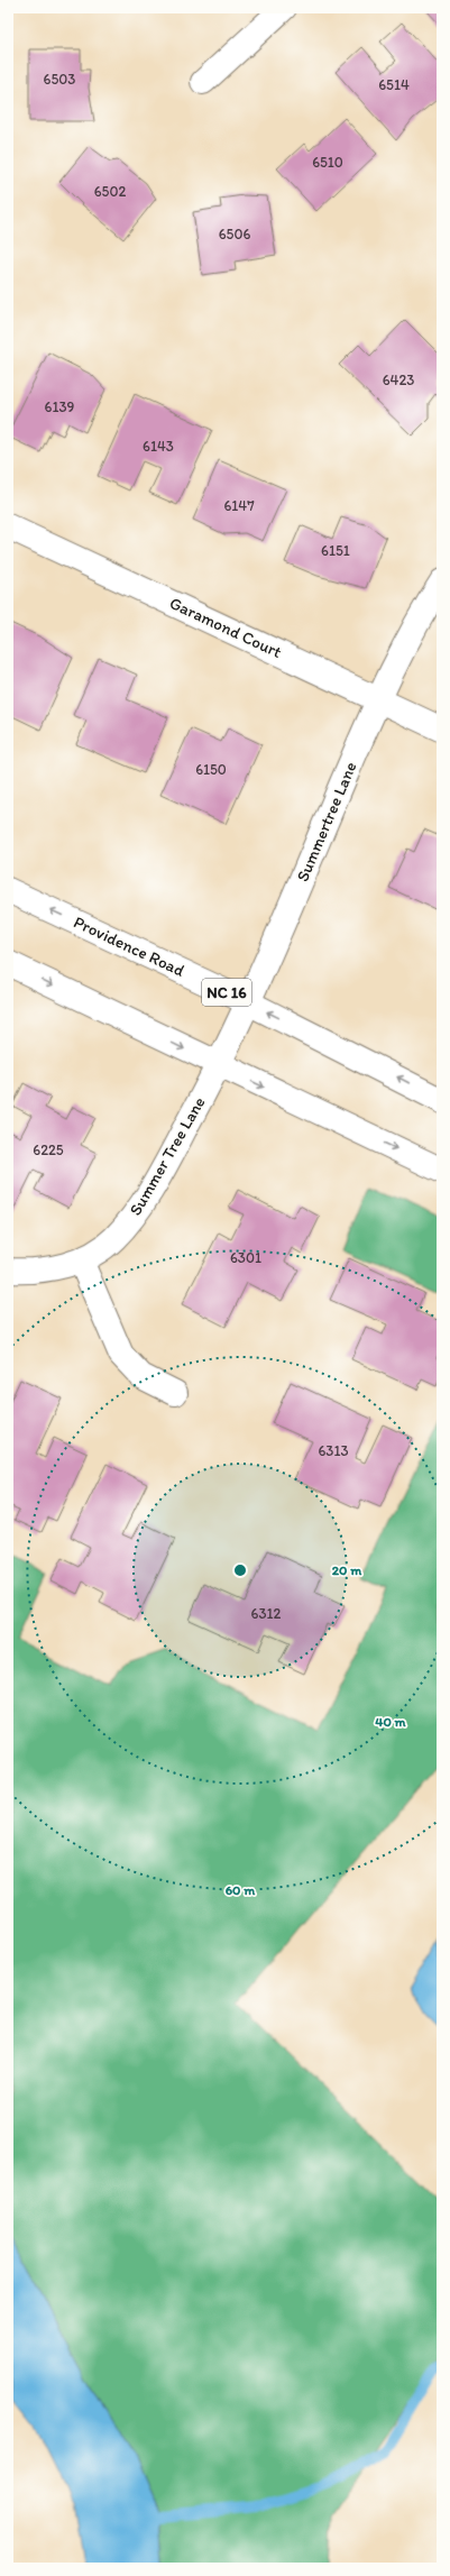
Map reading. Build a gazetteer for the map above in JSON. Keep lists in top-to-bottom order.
{
  "streets": {
    "street": [
      "Garamond Court",
      "Summertree Lane",
      "Providence Road",
      "NC 16",
      "Summer Tree Lane"
    ]
  },
  "crossings": [
    ["Garamond Court", "Summertree Lane"],
    ["Summertree Lane", "Providence Road"],
    ["Summertree Lane", "Summer Tree Lane"]
  ],
  "house_numbers": [
    "6503",
    "6514",
    "6510",
    "6502",
    "6506",
    "6423",
    "6139",
    "6143",
    "6147",
    "6151",
    "6150",
    "6225",
    "6301",
    "6313",
    "6312"
  ],
  "rings": ["20 m", "40 m", "60 m"]
}
